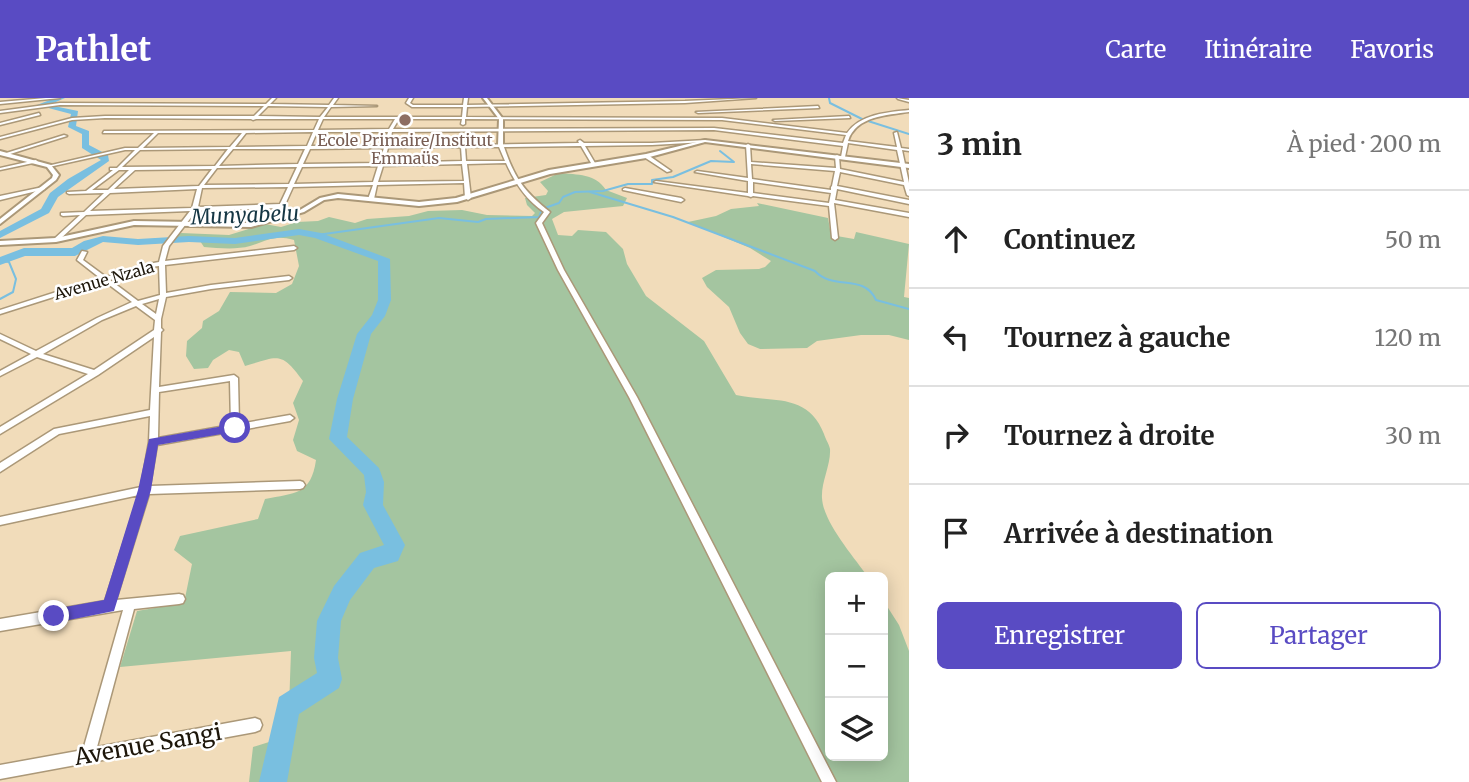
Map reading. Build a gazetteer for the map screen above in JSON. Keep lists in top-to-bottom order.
{
  "streets": {
    "street": ["Avenue Nzala", "Avenue Sangi"]
  },
  "water": ["Munyabelu"],
  "places": ["Ecole Primaire/Institut Emmaüs"],
  "page": {
    "header": "Pathlet",
    "nav": ["Carte", "Itinéraire", "Favoris"],
    "heading": ["3 min", "À pied · 200 m"],
    "list": [
      ["Continuez", "50 m"],
      ["Tournez à gauche", "120 m"],
      ["Tournez à droite", "30 m"],
      "Arrivée à destination"
    ],
    "map_buttons": ["+", "−"],
    "buttons": ["Enregistrer", "Partager"]
  }
}
